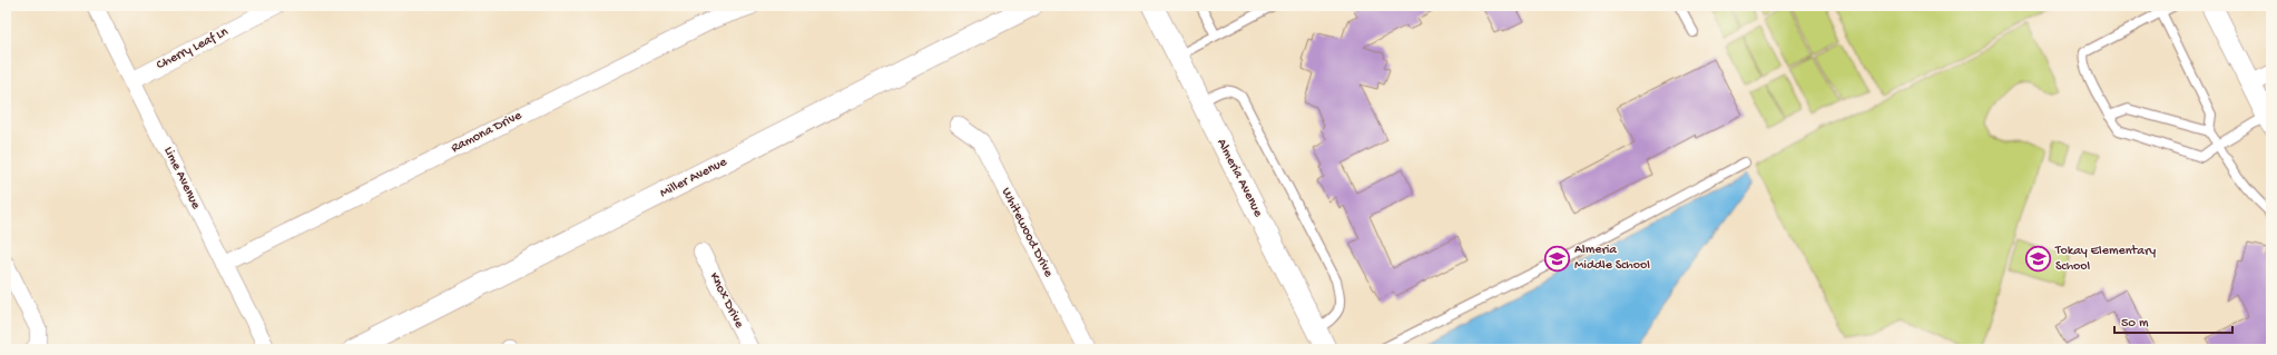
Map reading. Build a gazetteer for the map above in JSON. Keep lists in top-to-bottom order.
{
  "streets": {
    "street": [
      "Cherry Leaf Ln",
      "Ramona Drive",
      "Lime Avenue",
      "Miller Avenue",
      "Almeria Avenue",
      "Whitewood Drive",
      "Knox Drive"
    ]
  },
  "crossings": [
    ["Cherry Leaf Ln", "Lime Avenue"],
    ["Ramona Drive", "Lime Avenue"]
  ],
  "places": {
    "school or university": ["Almeria Middle School", "Tokay Elementary School"]
  },
  "scale_bar": "50 m"
}
